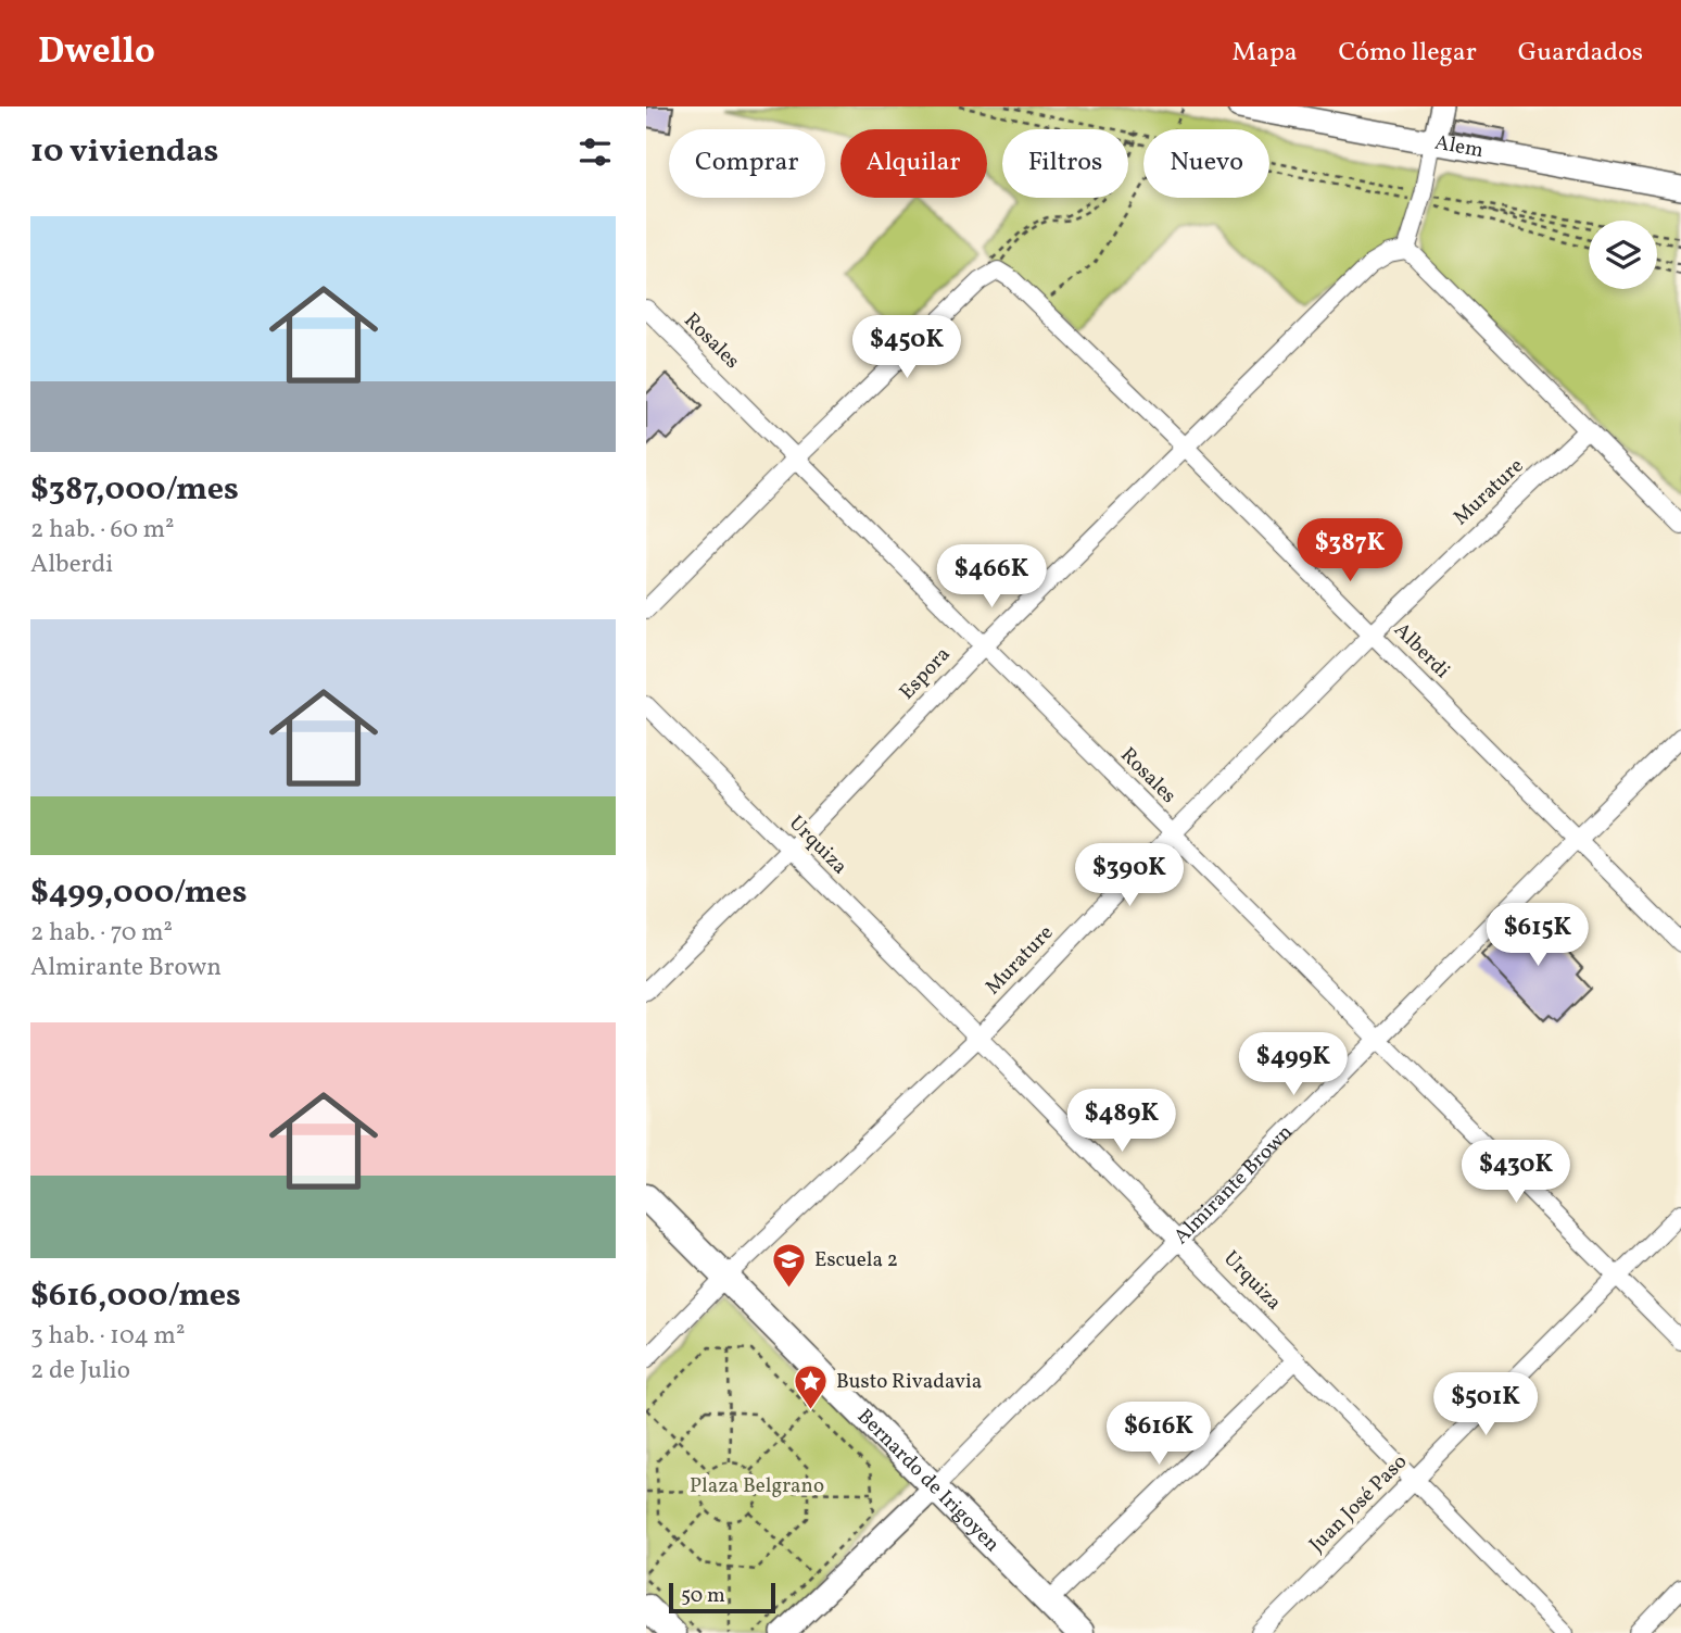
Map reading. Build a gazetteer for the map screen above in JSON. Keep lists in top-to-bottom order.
{
  "streets": {
    "main road": ["Alem", "Almirante Brown", "Bernardo de Irigoyen"],
    "street": [
      "Rosales",
      "Murature",
      "Alberdi",
      "Espora",
      "Urquiza",
      "Juan José Paso"
    ]
  },
  "crossings": [
    ["Rosales", "Murature"],
    ["Rosales", "Espora"],
    ["Rosales", "Almirante Brown"],
    ["Rosales", "Juan José Paso"],
    ["Murature", "Alberdi"],
    ["Murature", "Urquiza"],
    ["Murature", "Bernardo de Irigoyen"],
    ["Alberdi", "Espora"],
    ["Alberdi", "Almirante Brown"],
    ["Espora", "Urquiza"],
    ["Urquiza", "Almirante Brown"],
    ["Urquiza", "Juan José Paso"],
    ["Almirante Brown", "Bernardo de Irigoyen"]
  ],
  "parks": ["Plaza Belgrano"],
  "places": {
    "school or university": ["Escuela 2"],
    "place": ["Busto Rivadavia"]
  },
  "scale_bar": "50 m",
  "page": {
    "header": "Dwello",
    "nav": ["Mapa", "Cómo llegar", "Guardados"],
    "heading": "10 viviendas",
    "chip": [
      "Comprar",
      "Alquilar",
      "Filtros",
      "Nuevo"
    ],
    "list": [
      {
        "name": "$387,000/mes",
        "note": "2 hab. · 60 m² · Alberdi"
      },
      {
        "name": "$499,000/mes",
        "note": "2 hab. · 70 m² · Almirante Brown"
      },
      {
        "name": "$616,000/mes",
        "note": "3 hab. · 104 m² · 2 de Julio"
      }
    ],
    "price": [
      "$450K",
      "$387K",
      "$466K",
      "$390K",
      "$615K",
      "$499K",
      "$489K",
      "$430K",
      "$501K",
      "$616K"
    ],
    "scale": "50 m"
  }
}
